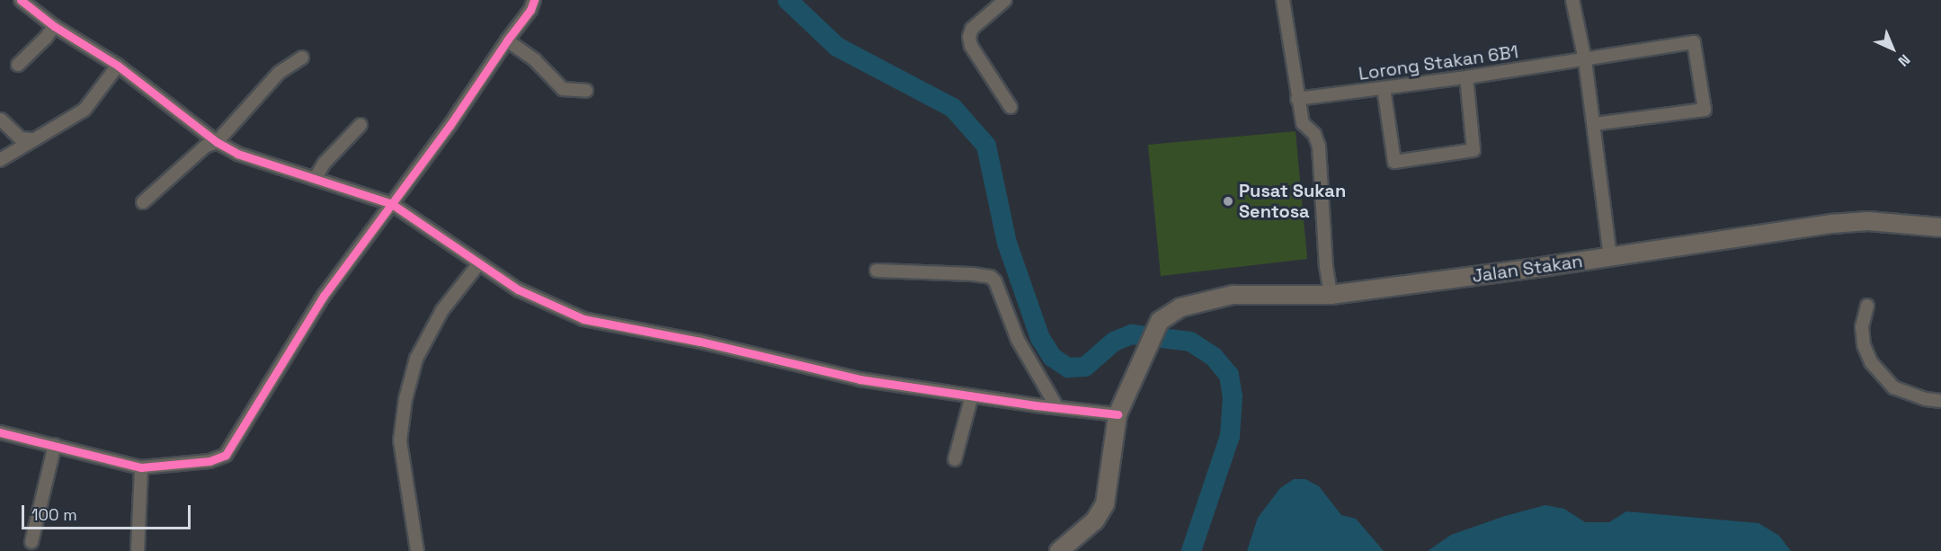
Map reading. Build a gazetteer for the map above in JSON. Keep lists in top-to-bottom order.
{
  "streets": {
    "main road": ["Jalan Stakan"],
    "street": ["Lorong Stakan 6B1"]
  },
  "places": ["Pusat Sukan Sentosa"],
  "scale_bar": "100 m",
  "north": "bottom right"
}
